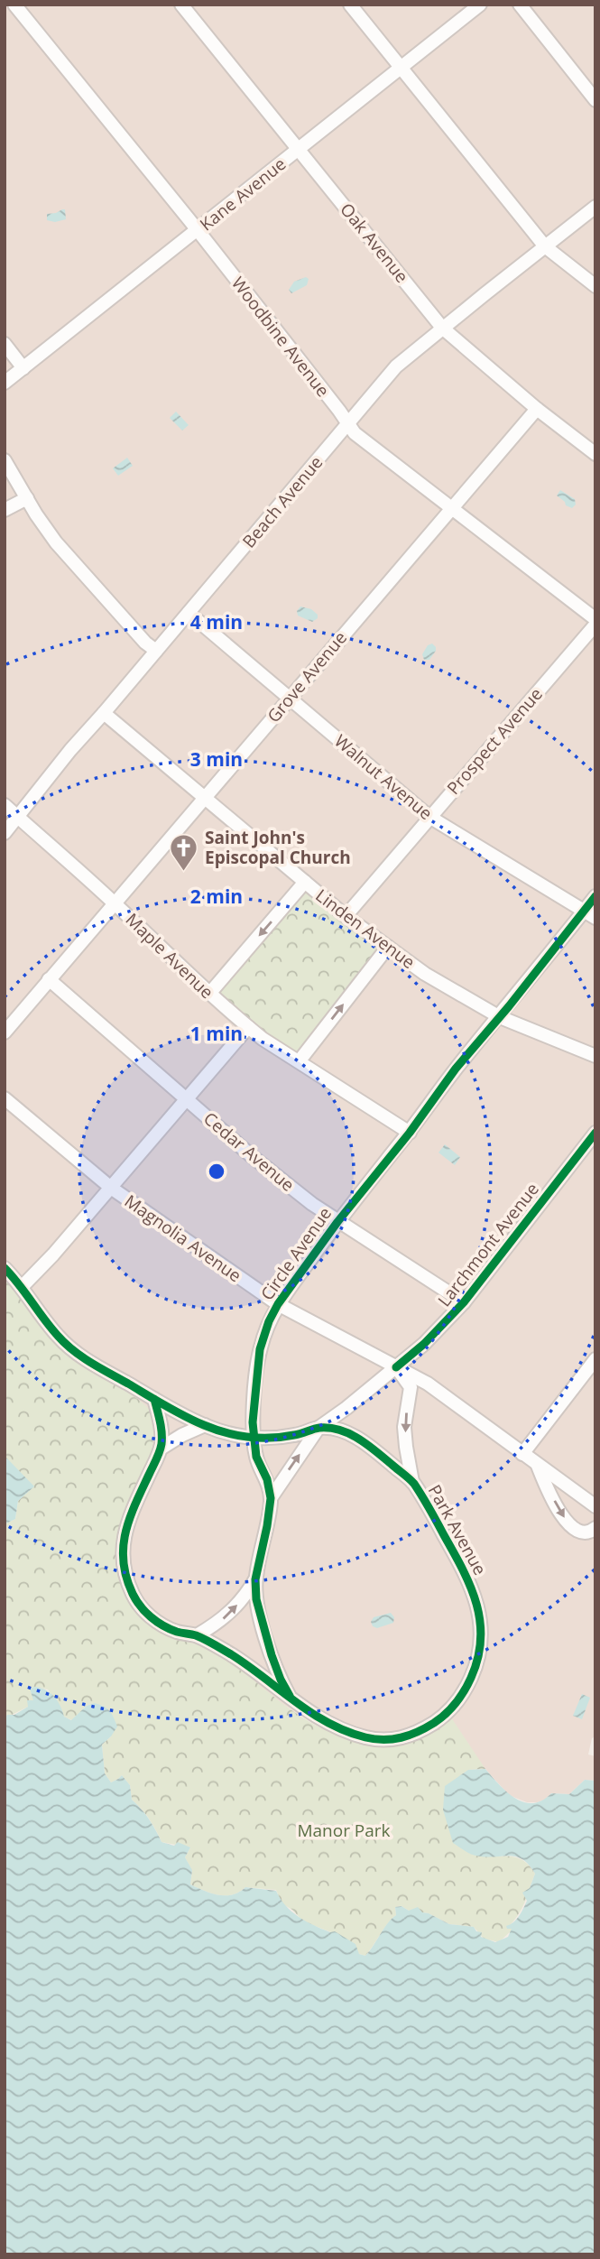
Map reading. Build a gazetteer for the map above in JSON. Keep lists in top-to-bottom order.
{
  "streets": {
    "street": [
      "Kane Avenue",
      "Oak Avenue",
      "Woodbine Avenue",
      "Beach Avenue",
      "Grove Avenue",
      "Prospect Avenue",
      "Walnut Avenue",
      "Linden Avenue",
      "Maple Avenue",
      "Cedar Avenue",
      "Magnolia Avenue",
      "Larchmont Avenue",
      "Circle Avenue",
      "Park Avenue"
    ]
  },
  "crossings": [
    ["Kane Avenue", "Oak Avenue"],
    ["Kane Avenue", "Woodbine Avenue"],
    ["Oak Avenue", "Beach Avenue"],
    ["Oak Avenue", "Grove Avenue"],
    ["Woodbine Avenue", "Beach Avenue"],
    ["Woodbine Avenue", "Grove Avenue"],
    ["Beach Avenue", "Walnut Avenue"],
    ["Beach Avenue", "Linden Avenue"],
    ["Beach Avenue", "Maple Avenue"],
    ["Grove Avenue", "Walnut Avenue"],
    ["Grove Avenue", "Linden Avenue"],
    ["Grove Avenue", "Maple Avenue"],
    ["Grove Avenue", "Cedar Avenue"],
    ["Prospect Avenue", "Walnut Avenue"],
    ["Prospect Avenue", "Linden Avenue"],
    ["Walnut Avenue", "Circle Avenue"],
    ["Linden Avenue", "Circle Avenue"],
    ["Maple Avenue", "Circle Avenue"],
    ["Cedar Avenue", "Larchmont Avenue"],
    ["Cedar Avenue", "Circle Avenue"],
    ["Magnolia Avenue", "Larchmont Avenue"],
    ["Magnolia Avenue", "Circle Avenue"],
    ["Magnolia Avenue", "Park Avenue"],
    ["Larchmont Avenue", "Circle Avenue"],
    ["Larchmont Avenue", "Park Avenue"],
    ["Circle Avenue", "Park Avenue"]
  ],
  "parks": ["Manor Park"],
  "places": {
    "church": ["Saint John's Episcopal Church"]
  },
  "rings": [
    "4 min",
    "3 min",
    "2 min",
    "1 min"
  ]
}
